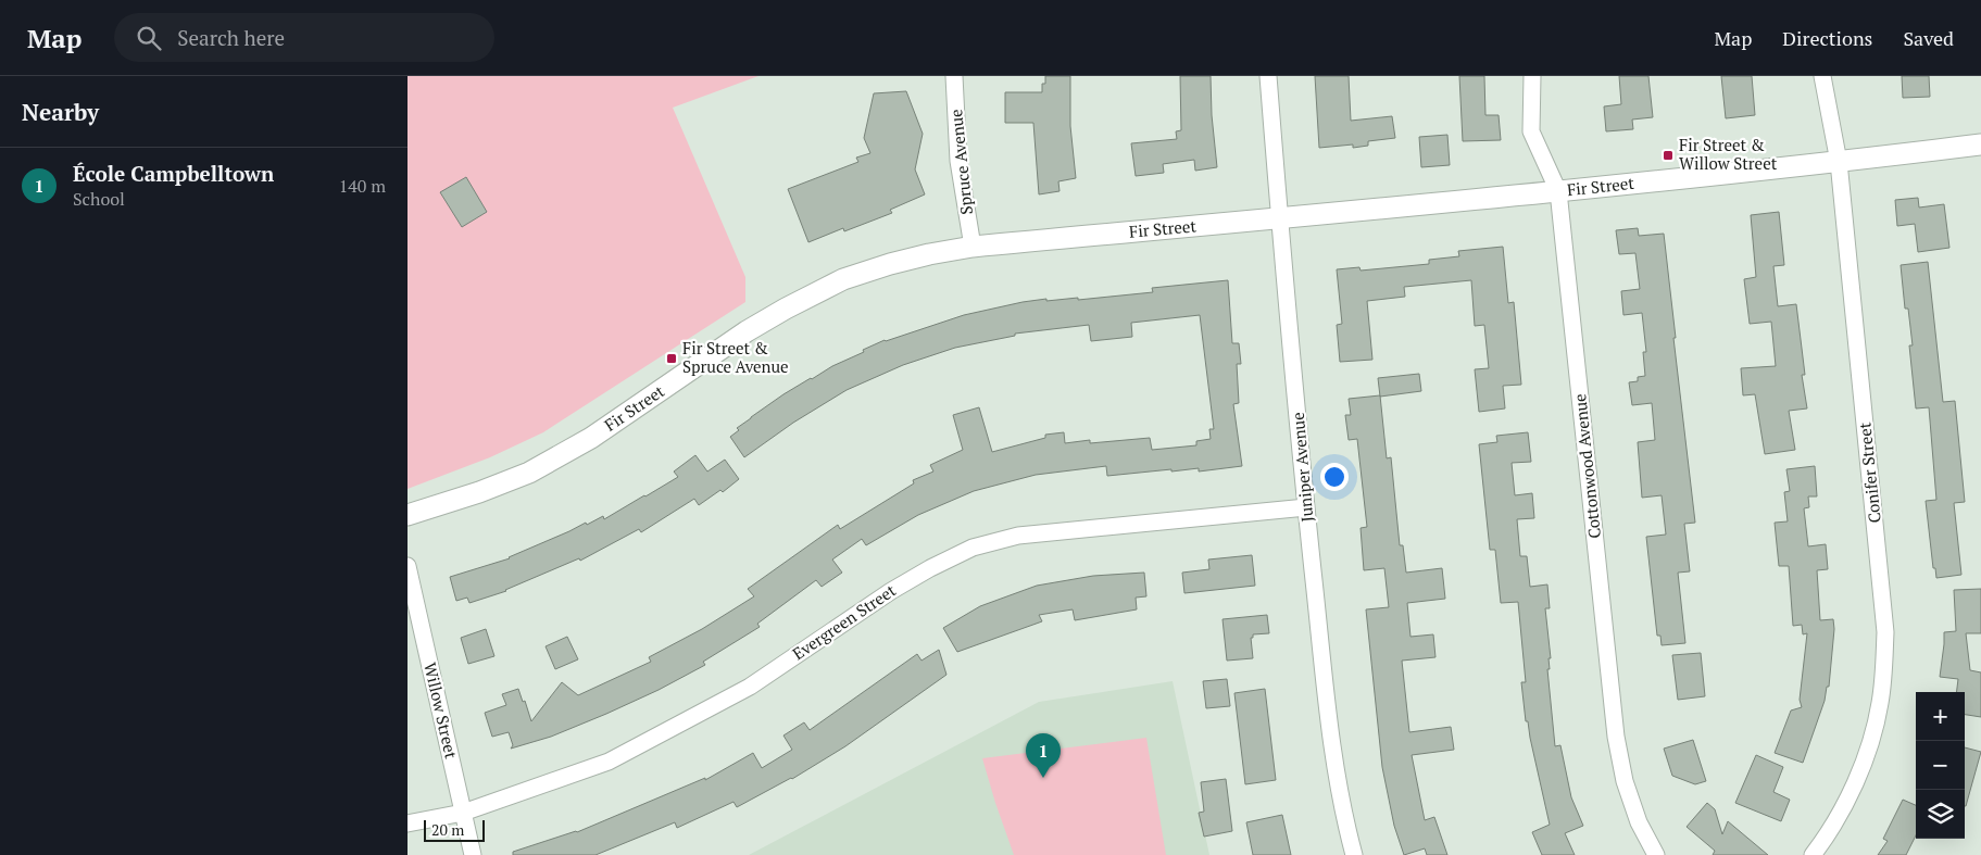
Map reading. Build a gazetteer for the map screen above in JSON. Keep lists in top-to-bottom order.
{
  "streets": {
    "street": [
      "Spruce Avenue",
      "Fir Street",
      "Cottonwood Avenue",
      "Juniper Avenue",
      "Conifer Street",
      "Evergreen Street",
      "Willow Street"
    ]
  },
  "crossings": [
    ["Spruce Avenue", "Fir Street"],
    ["Fir Street", "Cottonwood Avenue"],
    ["Fir Street", "Juniper Avenue"],
    ["Fir Street", "Conifer Street"],
    ["Juniper Avenue", "Evergreen Street"],
    ["Evergreen Street", "Willow Street"]
  ],
  "places": {
    "transit": ["Fir Street & Willow Street", "Fir Street & Spruce Avenue"]
  },
  "scale_bar": "20 m",
  "page": {
    "header": "Map",
    "search": "Search here",
    "nav": ["Map", "Directions", "Saved"],
    "heading": "Nearby",
    "list": [
      {
        "mark": "1",
        "name": "École Campbelltown",
        "note": "School",
        "value": "140 m"
      }
    ],
    "map_buttons": ["+", "−"],
    "pins": "1",
    "scale": "20 m"
  }
}
